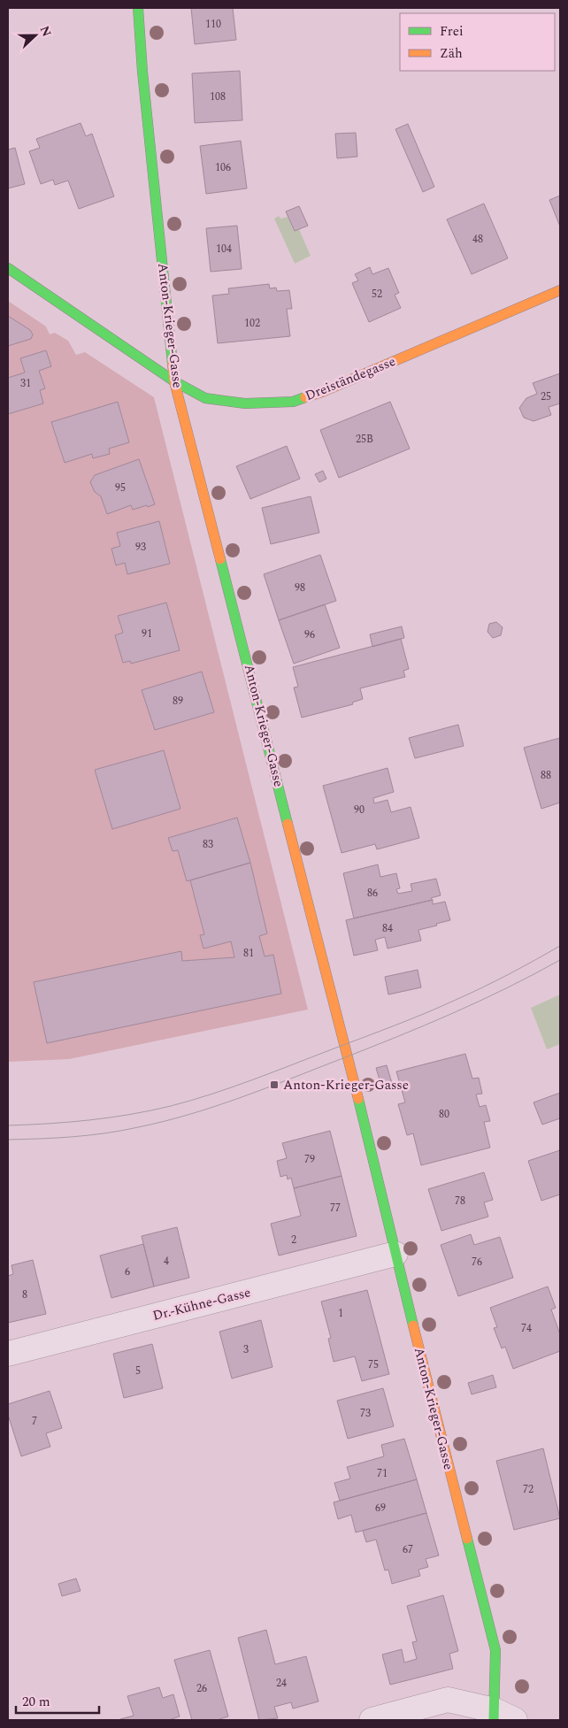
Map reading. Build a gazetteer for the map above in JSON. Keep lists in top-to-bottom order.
{
  "streets": {
    "street": ["Anton-Krieger-Gasse", "Dreiständegasse", "Dr.-Kühne-Gasse"]
  },
  "crossings": [
    ["Anton-Krieger-Gasse", "Dreiständegasse"],
    ["Anton-Krieger-Gasse", "Dr.-Kühne-Gasse"]
  ],
  "places": {
    "transit": ["Anton-Krieger-Gasse"]
  },
  "house_numbers": [
    "110",
    "108",
    "106",
    "48",
    "104",
    "52",
    "102",
    "31",
    "25",
    "25B",
    "95",
    "93",
    "98",
    "91",
    "96",
    "89",
    "88",
    "90",
    "83",
    "86",
    "84",
    "81",
    "80",
    "79",
    "78",
    "77",
    "2",
    "4",
    "76",
    "6",
    "8",
    "1",
    "74",
    "3",
    "75",
    "5",
    "73",
    "7",
    "71",
    "72",
    "69",
    "67",
    "24",
    "26"
  ],
  "legend": ["Frei", "Zäh"],
  "scale_bar": "20 m",
  "north": "right"
}
